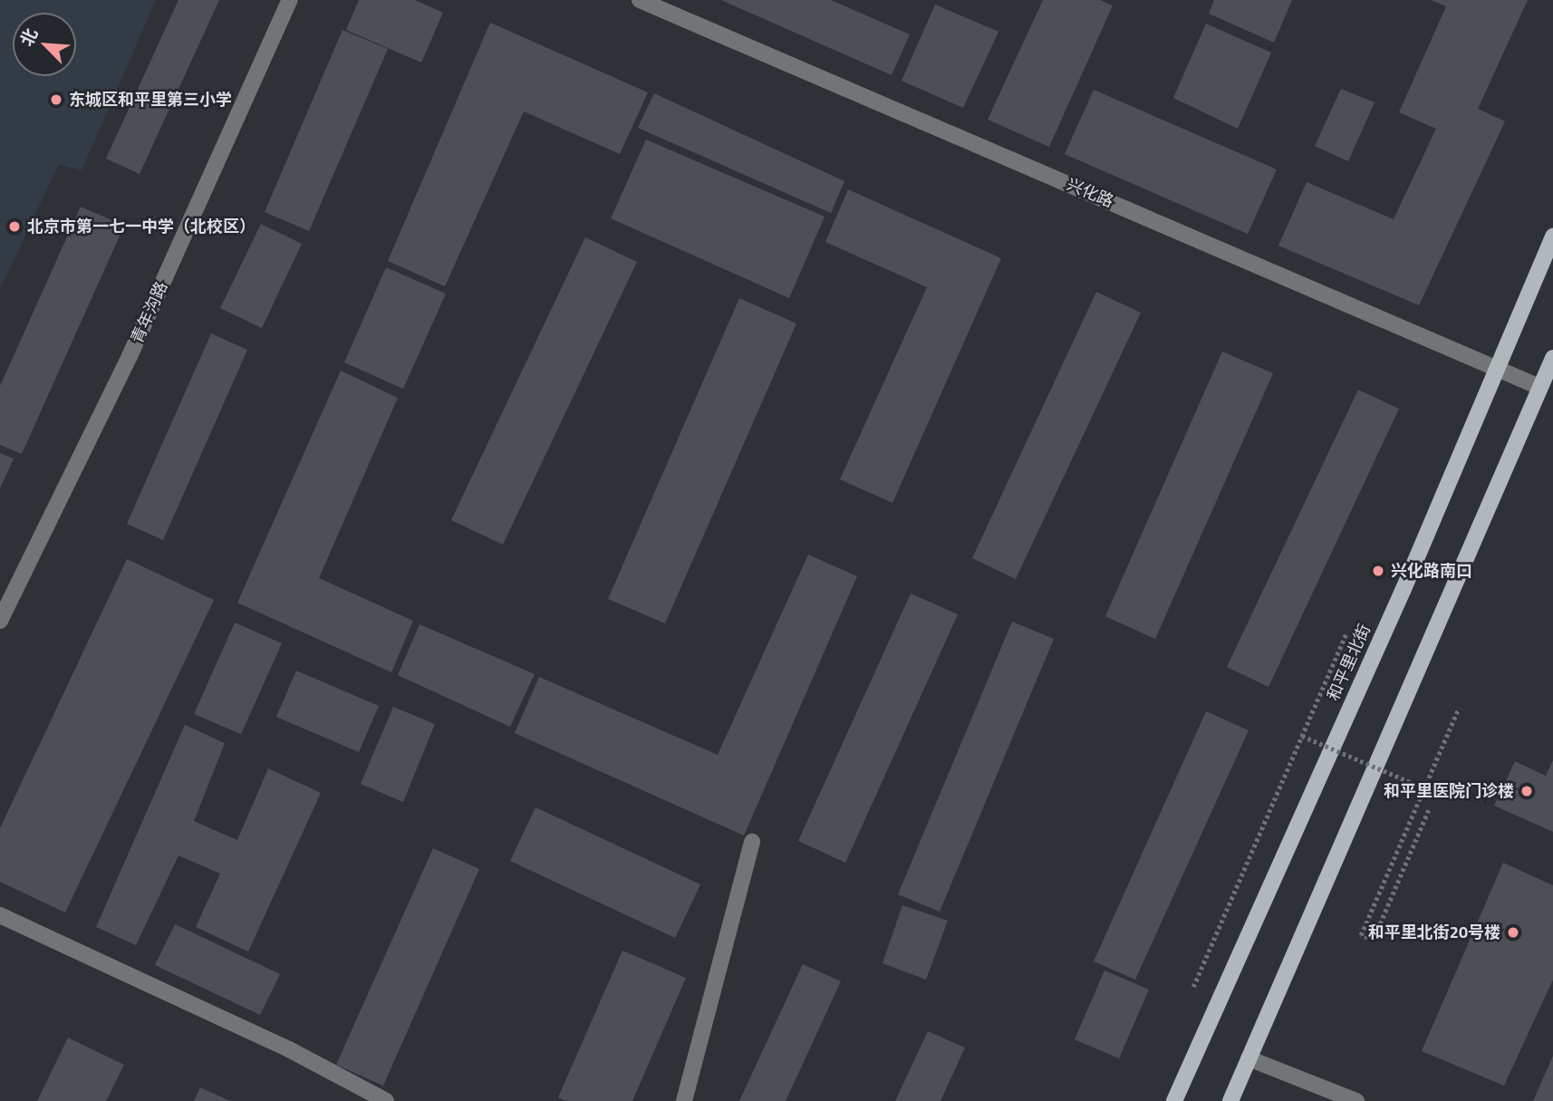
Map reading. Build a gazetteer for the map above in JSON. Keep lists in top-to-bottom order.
{
  "streets": {
    "main road": ["和平里北街"],
    "street": ["兴化路", "青年沟路"]
  },
  "crossings": [
    ["兴化路", "和平里北街"]
  ],
  "places": [
    "东城区和平里第三小学",
    "北京市第一七一中学（北校区）",
    "兴化路南口",
    "和平里医院门诊楼",
    "和平里北街20号楼"
  ],
  "north": "top left"
}
